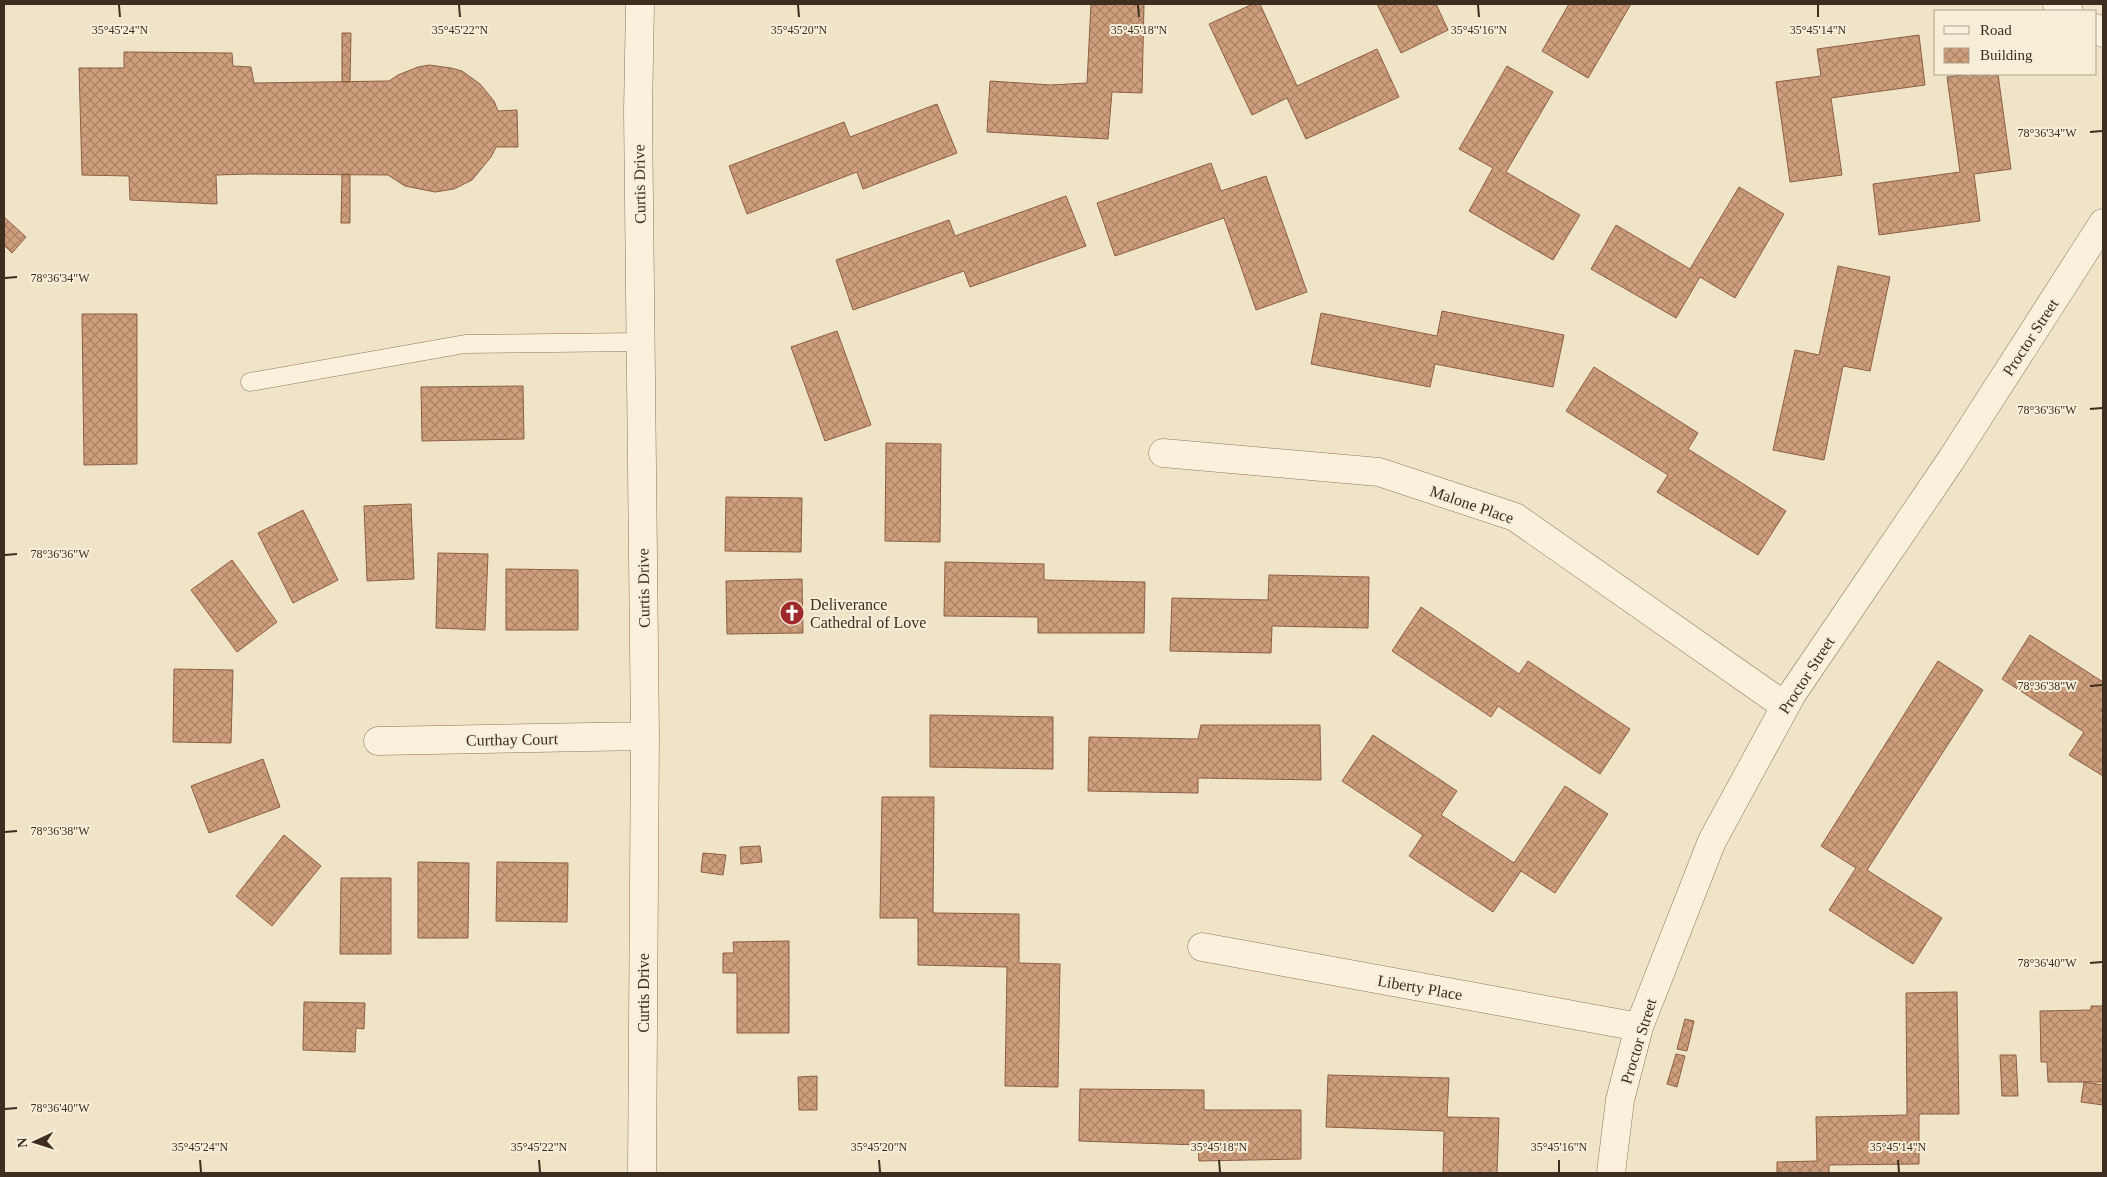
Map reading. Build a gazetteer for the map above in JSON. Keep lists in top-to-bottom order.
{
  "streets": {
    "street": [
      "Curtis Drive",
      "Proctor Street",
      "Malone Place",
      "Curthay Court",
      "Liberty Place"
    ]
  },
  "crossings": [
    ["Curtis Drive", "Curthay Court"],
    ["Proctor Street", "Malone Place"],
    ["Proctor Street", "Liberty Place"]
  ],
  "places": {
    "church": ["Deliverance Cathedral of Love"]
  },
  "legend": ["Road", "Building"],
  "north": "left",
  "coordinates": [
    "35°45'24\"N",
    "35°45'22\"N",
    "35°45'20\"N",
    "35°45'18\"N",
    "35°45'16\"N",
    "35°45'14\"N",
    "78°36'34\"W",
    "78°36'36\"W",
    "78°36'38\"W",
    "78°36'40\"W"
  ]
}
